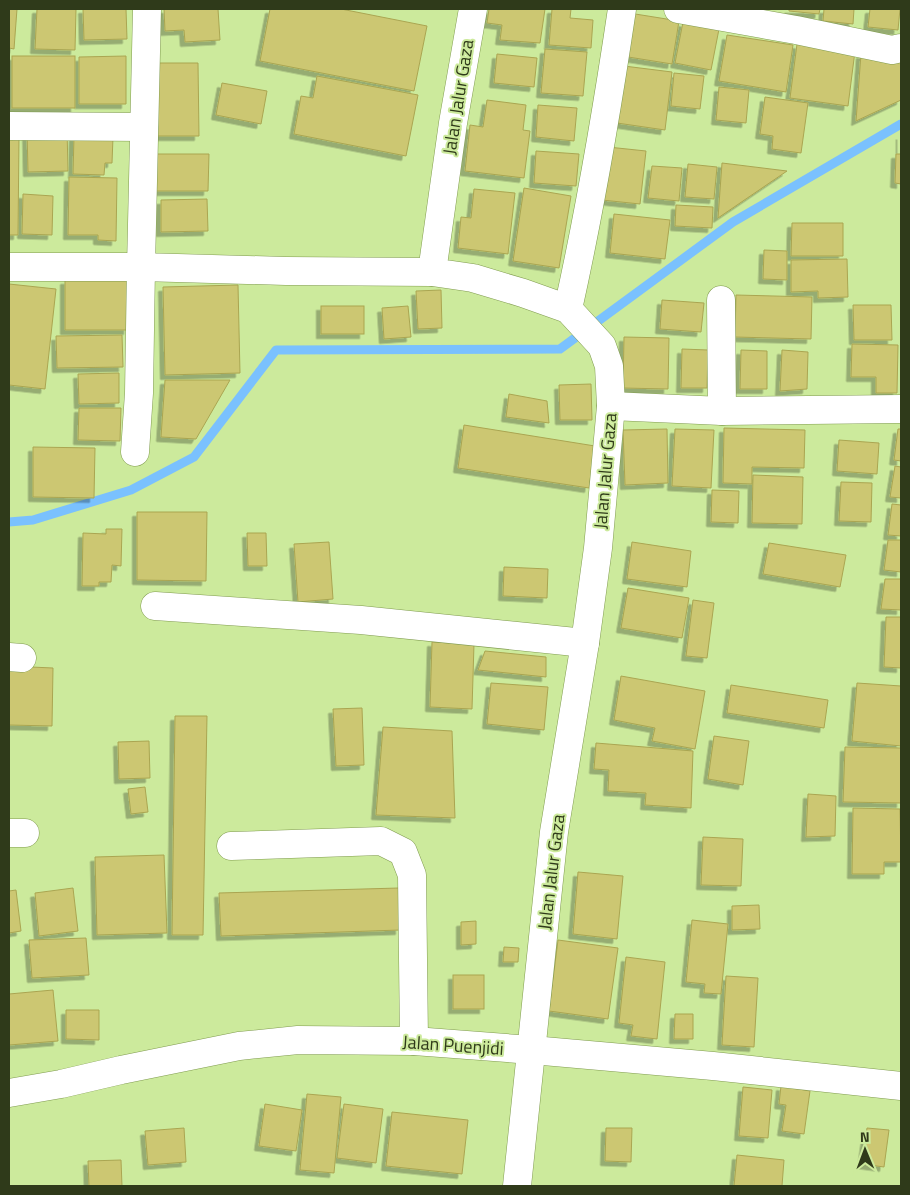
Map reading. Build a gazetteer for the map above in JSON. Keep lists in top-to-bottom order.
{
  "streets": {
    "street": ["Jalan Jalur Gaza", "Jalan Puenjidi"]
  },
  "crossings": [
    ["Jalan Jalur Gaza", "Jalan Puenjidi"]
  ],
  "north": "top"
}
